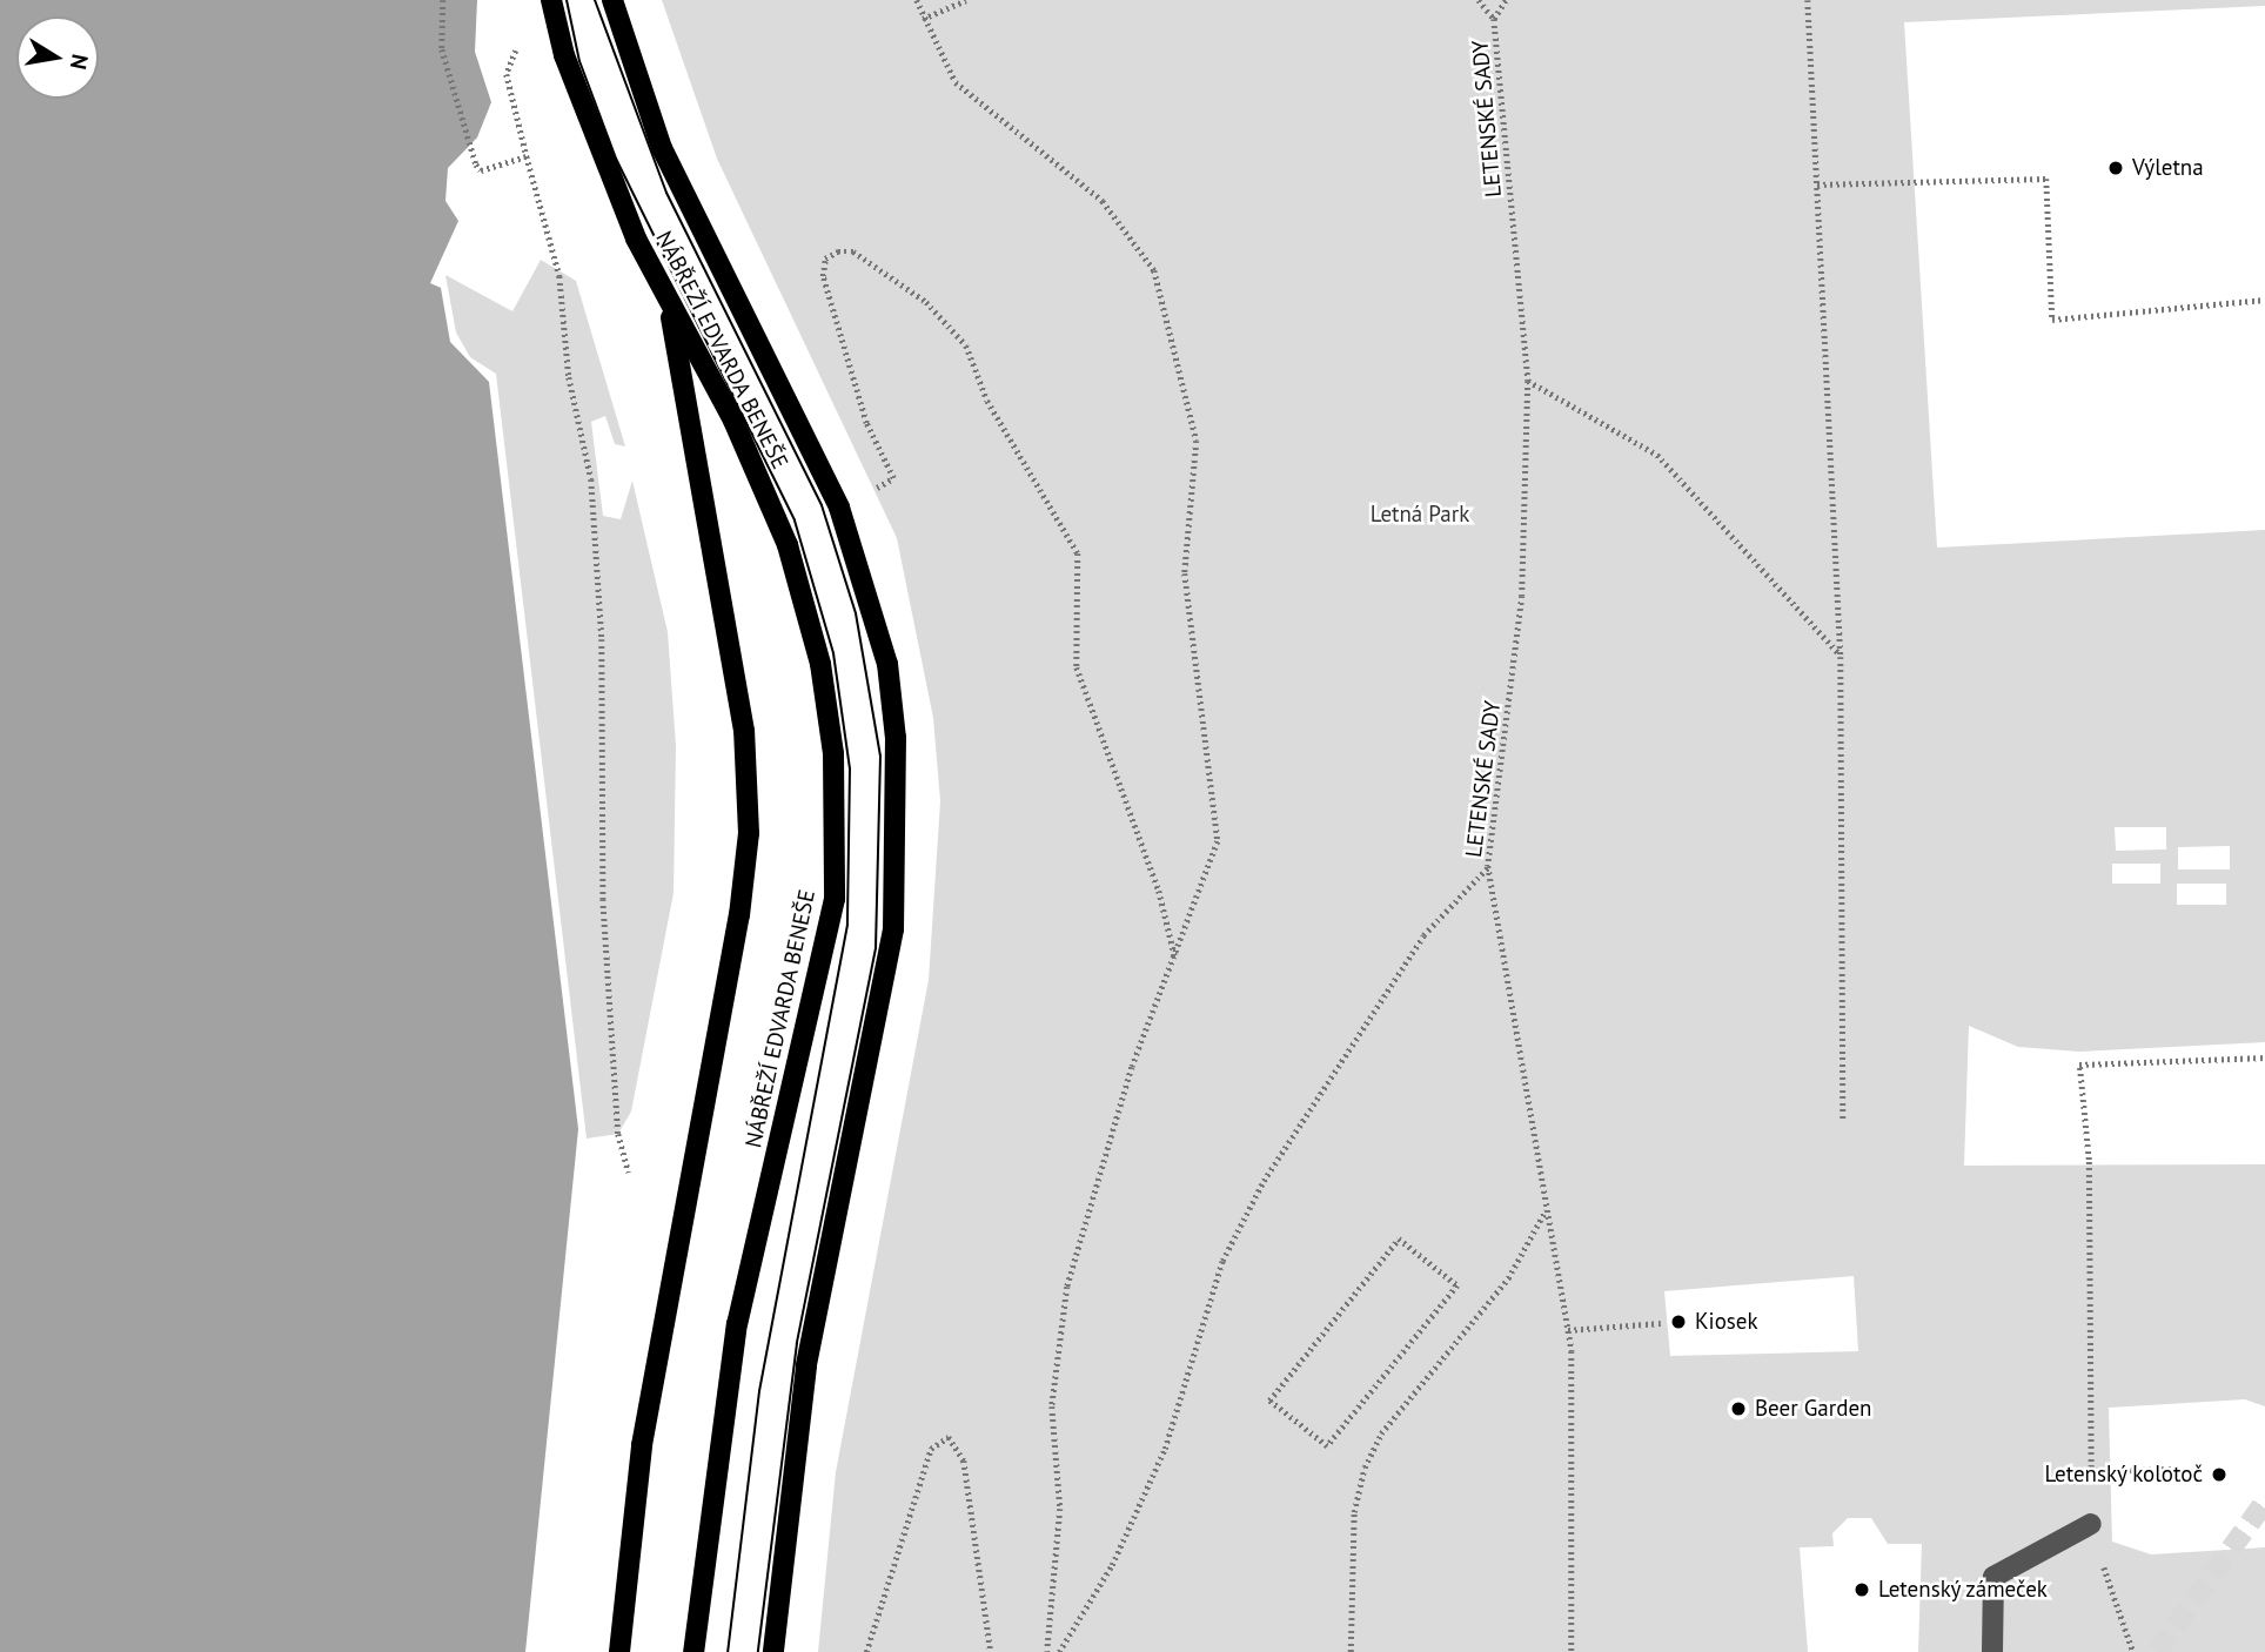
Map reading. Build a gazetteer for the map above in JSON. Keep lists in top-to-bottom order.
{
  "streets": {
    "main road": ["NÁBŘEŽÍ EDVARDA BENEŠE"],
    "path": ["LETENSKÉ SADY"]
  },
  "parks": ["Letná Park"],
  "places": [
    "Výletna",
    "Kiosek",
    "Beer Garden",
    "Letenský kolotoč",
    "Letenský zámeček"
  ],
  "north": "right"
}
